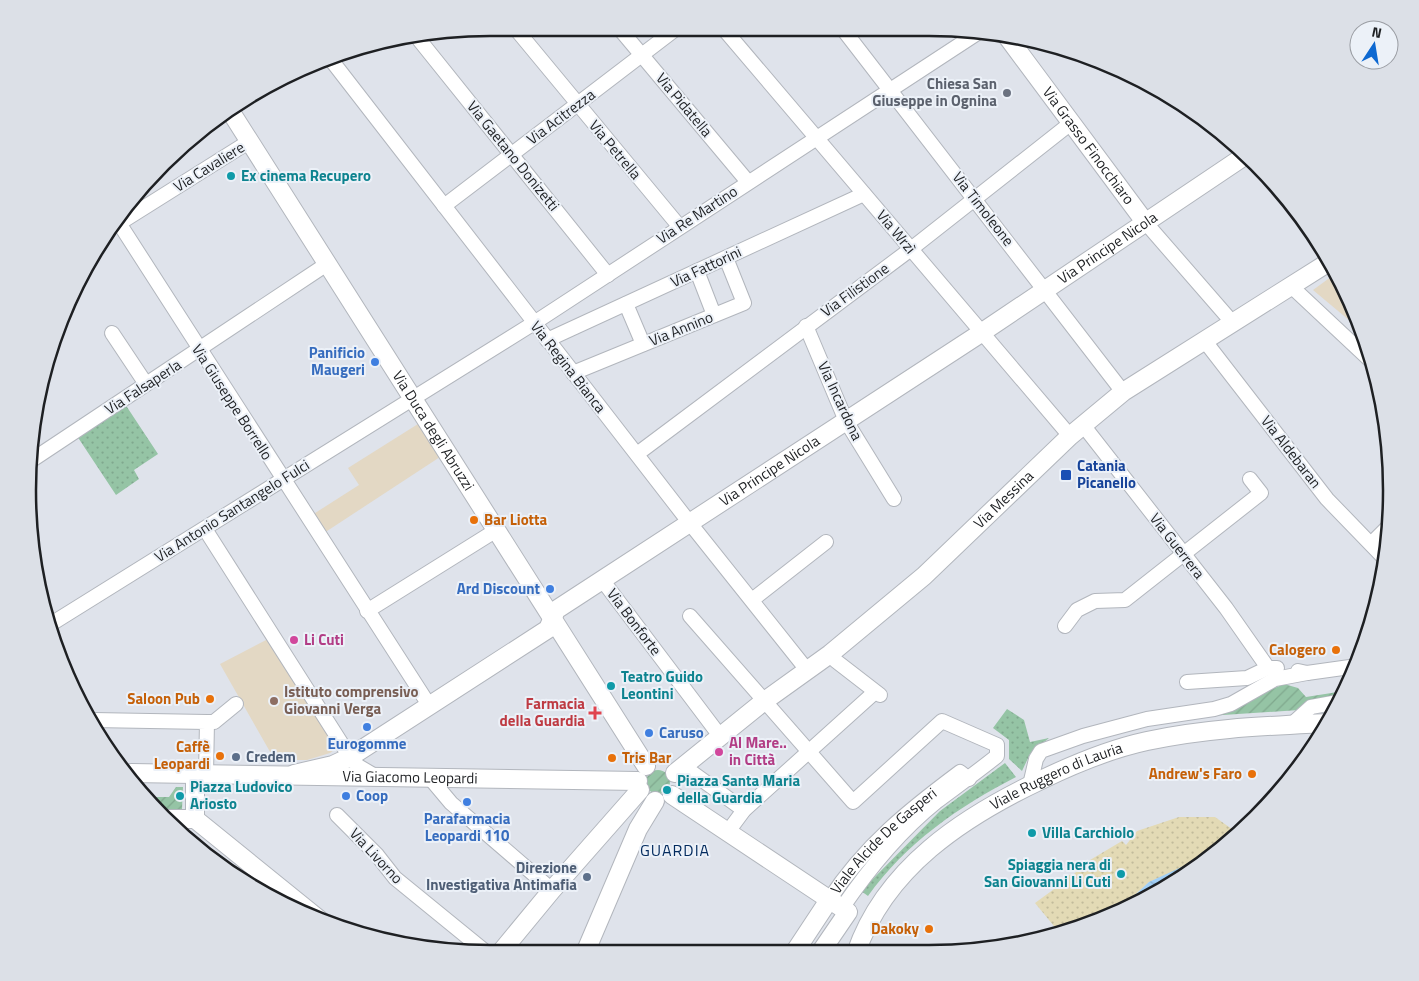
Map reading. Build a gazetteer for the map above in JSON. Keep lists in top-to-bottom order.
{
  "streets": {
    "main road": [
      "Via Grasso Finocchiaro",
      "Via Principe Nicola",
      "Via Duca degli Abruzzi",
      "Via Messina",
      "Via Giacomo Leopardi",
      "Viale Ruggero di Lauria",
      "Viale Alcide De Gasperi"
    ],
    "street": [
      "Via Pidatella",
      "Via Acitrezza",
      "Via Petrella",
      "Via Gaetano Donizetti",
      "Via Cavaliere",
      "Via Timoleone",
      "Via Re Martino",
      "Via Wrzì",
      "Via Fattorini",
      "Via Filistione",
      "Via Annino",
      "Via Regina Bianca",
      "Via Falsaperla",
      "Via Incardona",
      "Via Giuseppe Borrello",
      "Via Aldebaran",
      "Via Antonio Santangelo Fulci",
      "Via Guerrera",
      "Via Bonforte",
      "Via Livorno"
    ]
  },
  "crossings": [
    ["Via Pidatella", "Via Acitrezza"],
    ["Via Pidatella", "Via Re Martino"],
    ["Via Acitrezza", "Via Petrella"],
    ["Via Acitrezza", "Via Gaetano Donizetti"],
    ["Via Acitrezza", "Via Regina Bianca"],
    ["Via Grasso Finocchiaro", "Via Principe Nicola"],
    ["Via Grasso Finocchiaro", "Via Filistione"],
    ["Via Grasso Finocchiaro", "Via Messina"],
    ["Via Petrella", "Via Re Martino"],
    ["Via Gaetano Donizetti", "Via Re Martino"],
    ["Via Cavaliere", "Via Duca degli Abruzzi"],
    ["Via Timoleone", "Via Re Martino"],
    ["Via Timoleone", "Via Principe Nicola"],
    ["Via Timoleone", "Via Filistione"],
    ["Via Timoleone", "Via Messina"],
    ["Via Re Martino", "Via Wrzì"],
    ["Via Re Martino", "Via Regina Bianca"],
    ["Via Re Martino", "Via Duca degli Abruzzi"],
    ["Via Re Martino", "Via Antonio Santangelo Fulci"],
    ["Via Wrzì", "Via Principe Nicola"],
    ["Via Wrzì", "Via Fattorini"],
    ["Via Wrzì", "Via Filistione"],
    ["Via Wrzì", "Via Messina"],
    ["Via Wrzì", "Via Guerrera"],
    ["Via Principe Nicola", "Via Regina Bianca"],
    ["Via Principe Nicola", "Via Incardona"],
    ["Via Principe Nicola", "Via Giuseppe Borrello"],
    ["Via Principe Nicola", "Via Duca degli Abruzzi"],
    ["Via Principe Nicola", "Via Bonforte"],
    ["Via Principe Nicola", "Via Giacomo Leopardi"],
    ["Via Fattorini", "Via Annino"],
    ["Via Fattorini", "Via Regina Bianca"],
    ["Via Filistione", "Via Regina Bianca"],
    ["Via Filistione", "Via Incardona"],
    ["Via Annino", "Via Regina Bianca"],
    ["Via Regina Bianca", "Via Messina"],
    ["Via Falsaperla", "Via Giuseppe Borrello"],
    ["Via Falsaperla", "Via Duca degli Abruzzi"],
    ["Via Giuseppe Borrello", "Via Antonio Santangelo Fulci"],
    ["Via Duca degli Abruzzi", "Via Messina"],
    ["Via Duca degli Abruzzi", "Via Antonio Santangelo Fulci"],
    ["Via Duca degli Abruzzi", "Via Giacomo Leopardi"],
    ["Via Aldebaran", "Via Messina"],
    ["Via Messina", "Via Guerrera"],
    ["Via Messina", "Via Bonforte"],
    ["Via Messina", "Via Giacomo Leopardi"]
  ],
  "districts": ["GUARDIA"],
  "places": {
    "other": [
      "Chiesa San Giuseppe in Ognina",
      "Ex cinema Recupero",
      "Panificio Maugeri",
      "Bar Liotta",
      "Ard Discount",
      "Li Cuti",
      "Calogero",
      "Teatro Guido Leontini",
      "Saloon Pub",
      "Istituto comprensivo Giovanni Verga",
      "Eurogomme",
      "Caruso",
      "Al Mare.. in Città",
      "Caffè Leopardi",
      "Credem",
      "Tris Bar",
      "Andrew's Faro",
      "Piazza Santa Maria della Guardia",
      "Piazza Ludovico Ariosto",
      "Coop",
      "Parafarmacia Leopardi 110",
      "Villa Carchiolo",
      "Spiaggia nera di San Giovanni Li Cuti",
      "Direzione Investigativa Antimafia",
      "Dakoky"
    ],
    "transit": ["Catania Picanello"],
    "health": ["Farmacia della Guardia"]
  },
  "north": "top"
}
